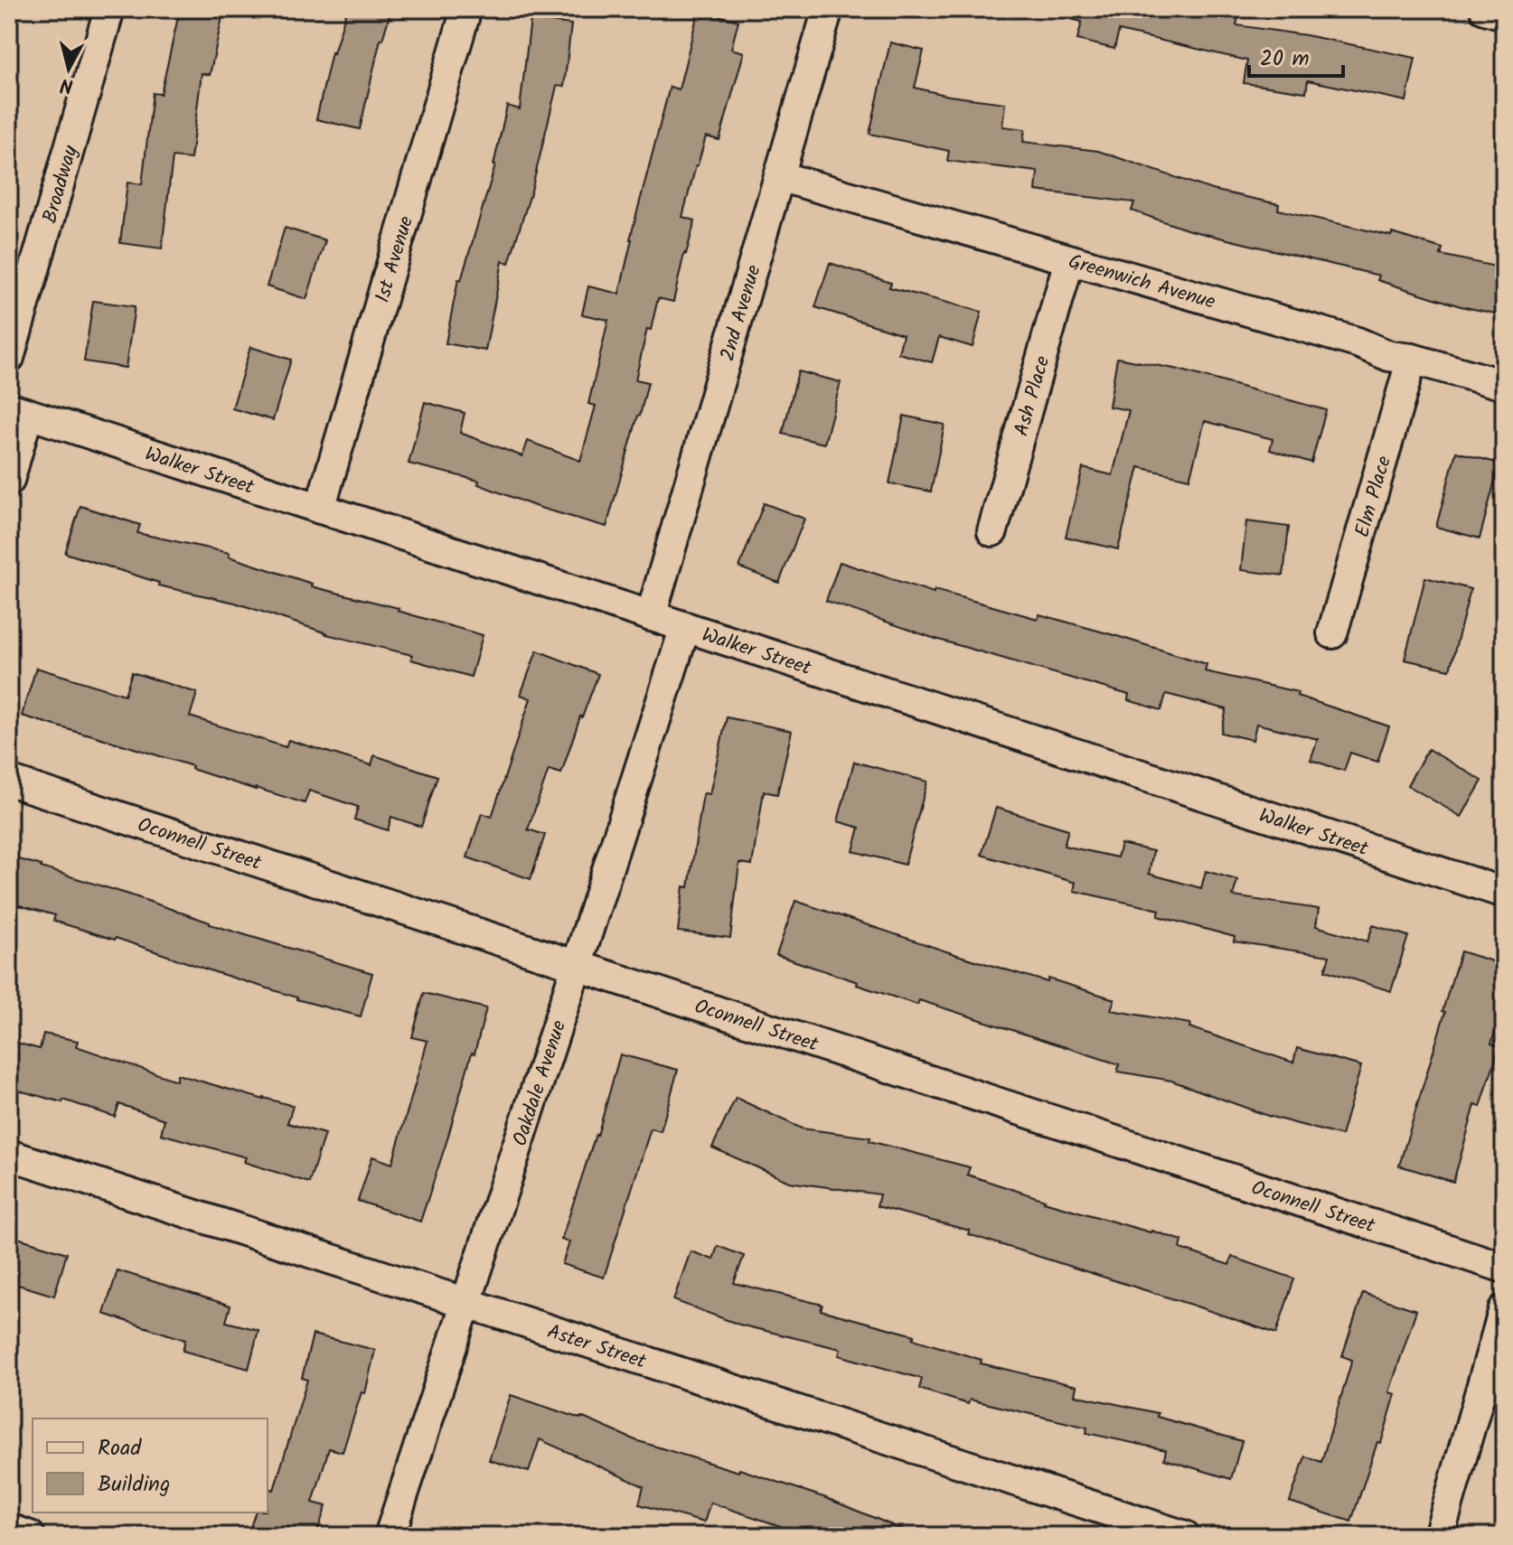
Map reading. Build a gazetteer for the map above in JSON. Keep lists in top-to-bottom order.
{
  "streets": {
    "street": [
      "Broadway",
      "1st Avenue",
      "Greenwich Avenue",
      "2nd Avenue",
      "Ash Place",
      "Walker Street",
      "Elm Place",
      "Oconnell Street",
      "Oakdale Avenue",
      "Aster Street"
    ]
  },
  "crossings": [
    ["1st Avenue", "Walker Street"],
    ["Greenwich Avenue", "2nd Avenue"],
    ["Greenwich Avenue", "Ash Place"],
    ["Greenwich Avenue", "Elm Place"],
    ["2nd Avenue", "Walker Street"],
    ["Walker Street", "Oakdale Avenue"],
    ["Oconnell Street", "Oakdale Avenue"],
    ["Oakdale Avenue", "Aster Street"]
  ],
  "legend": ["Road", "Building"],
  "scale_bar": "20 m",
  "north": "bottom"
}
